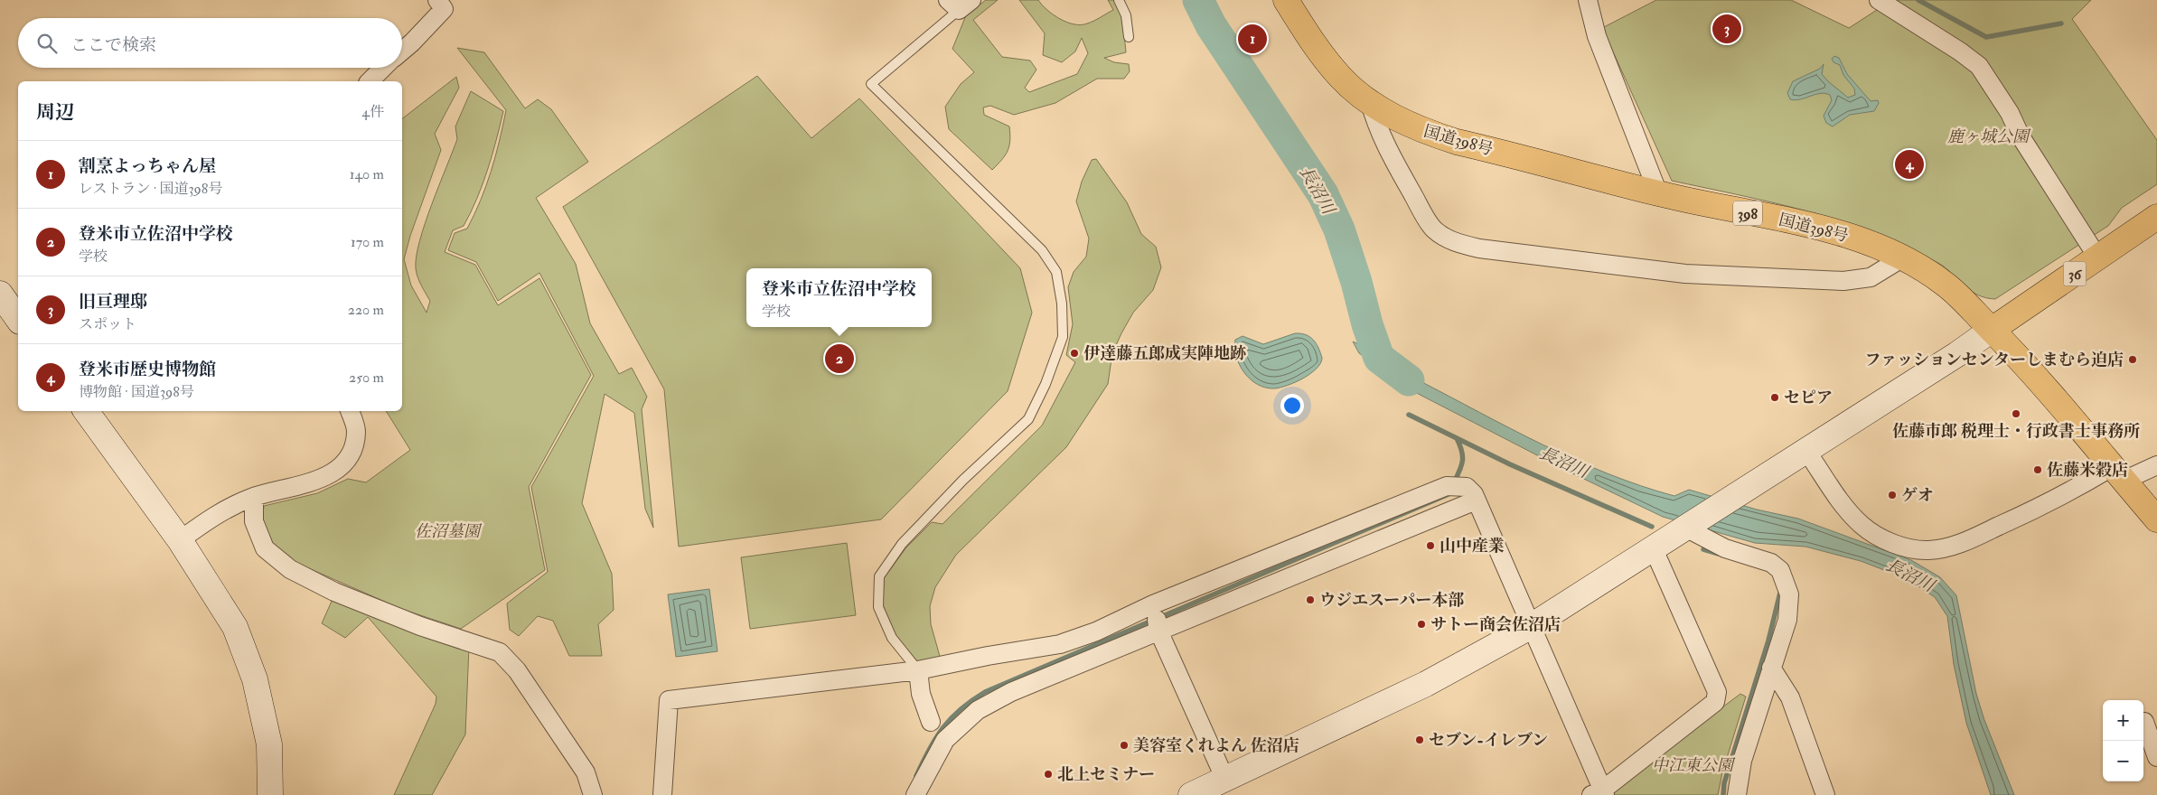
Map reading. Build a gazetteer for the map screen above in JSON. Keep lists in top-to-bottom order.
{
  "streets": {
    "main road": ["国道398号", "398", "36"]
  },
  "crossings": [
    ["国道398号", "36"]
  ],
  "water": ["長沼川"],
  "parks": ["鹿ヶ城公園", "佐沼墓園", "中江東公園"],
  "places": [
    "伊達藤五郎成実陣地跡",
    "ファッションセンターしまむら迫店",
    "セピア",
    "佐藤市郎 税理士・行政書士事務所",
    "佐藤米穀店",
    "ゲオ",
    "山中産業",
    "ウジエスーパー本部",
    "サトー商会佐沼店",
    "セブン-イレブン",
    "美容室くれよん 佐沼店",
    "北上セミナー"
  ],
  "page": {
    "pins": [
      "3",
      "1",
      "4",
      "2"
    ],
    "search": "ここで検索",
    "heading": ["周辺", "4件"],
    "list": [
      {
        "mark": "1",
        "name": "割烹よっちゃん屋",
        "note": "レストラン · 国道398号",
        "value": "140 m"
      },
      {
        "mark": "2",
        "name": "登米市立佐沼中学校",
        "note": "学校",
        "value": "170 m"
      },
      {
        "mark": "3",
        "name": "旧亘理邸",
        "note": "スポット",
        "value": "220 m"
      },
      {
        "mark": "4",
        "name": "登米市歴史博物館",
        "note": "博物館 · 国道398号",
        "value": "250 m"
      }
    ],
    "popup": ["登米市立佐沼中学校", "学校"],
    "map_buttons": ["+", "−"]
  }
}
